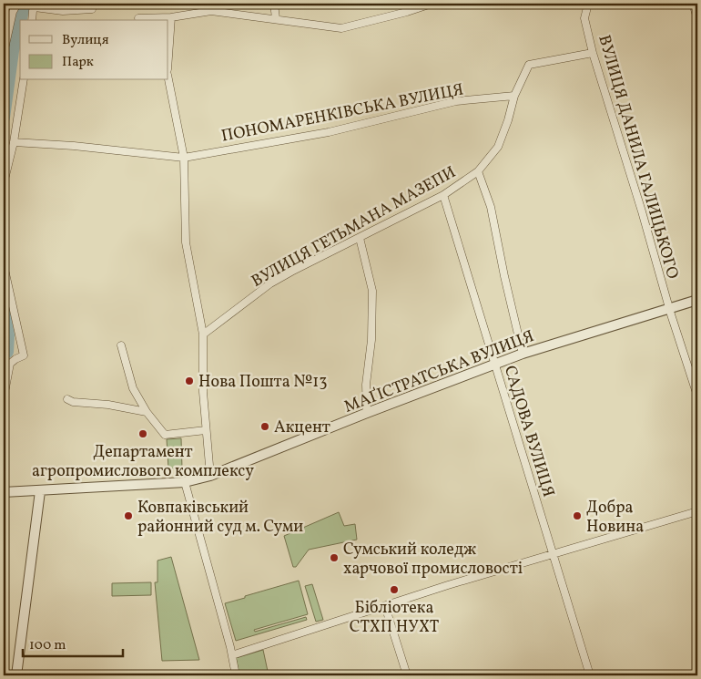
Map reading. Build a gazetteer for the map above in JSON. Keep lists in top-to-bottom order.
{
  "streets": {
    "street": [
      "ПОНОМАРЕНКІВСЬКА ВУЛИЦЯ",
      "ВУЛИЦЯ ДАНИЛА ГАЛИЦЬКОГО",
      "ВУЛИЦЯ ГЕТЬМАНА МАЗЕПИ",
      "МАҐІСТРАТСЬКА ВУЛИЦЯ",
      "САДОВА ВУЛИЦЯ"
    ]
  },
  "crossings": [
    ["ПОНОМАРЕНКІВСЬКА ВУЛИЦЯ", "ВУЛИЦЯ ГЕТЬМАНА МАЗЕПИ"],
    ["ВУЛИЦЯ ДАНИЛА ГАЛИЦЬКОГО", "ВУЛИЦЯ ГЕТЬМАНА МАЗЕПИ"],
    ["ВУЛИЦЯ ДАНИЛА ГАЛИЦЬКОГО", "МАҐІСТРАТСЬКА ВУЛИЦЯ"],
    ["ВУЛИЦЯ ГЕТЬМАНА МАЗЕПИ", "САДОВА ВУЛИЦЯ"],
    ["МАҐІСТРАТСЬКА ВУЛИЦЯ", "САДОВА ВУЛИЦЯ"]
  ],
  "places": [
    "Нова Пошта №13",
    "Акцент",
    "Департамент агропромислового комплексу",
    "Ковпаківський районний суд м. Суми",
    "Добра Новина",
    "Сумський коледж харчової промисловості",
    "Бібліотека СТХП НУХТ"
  ],
  "legend": ["Вулиця", "Парк"],
  "scale_bar": "100 m"
}
